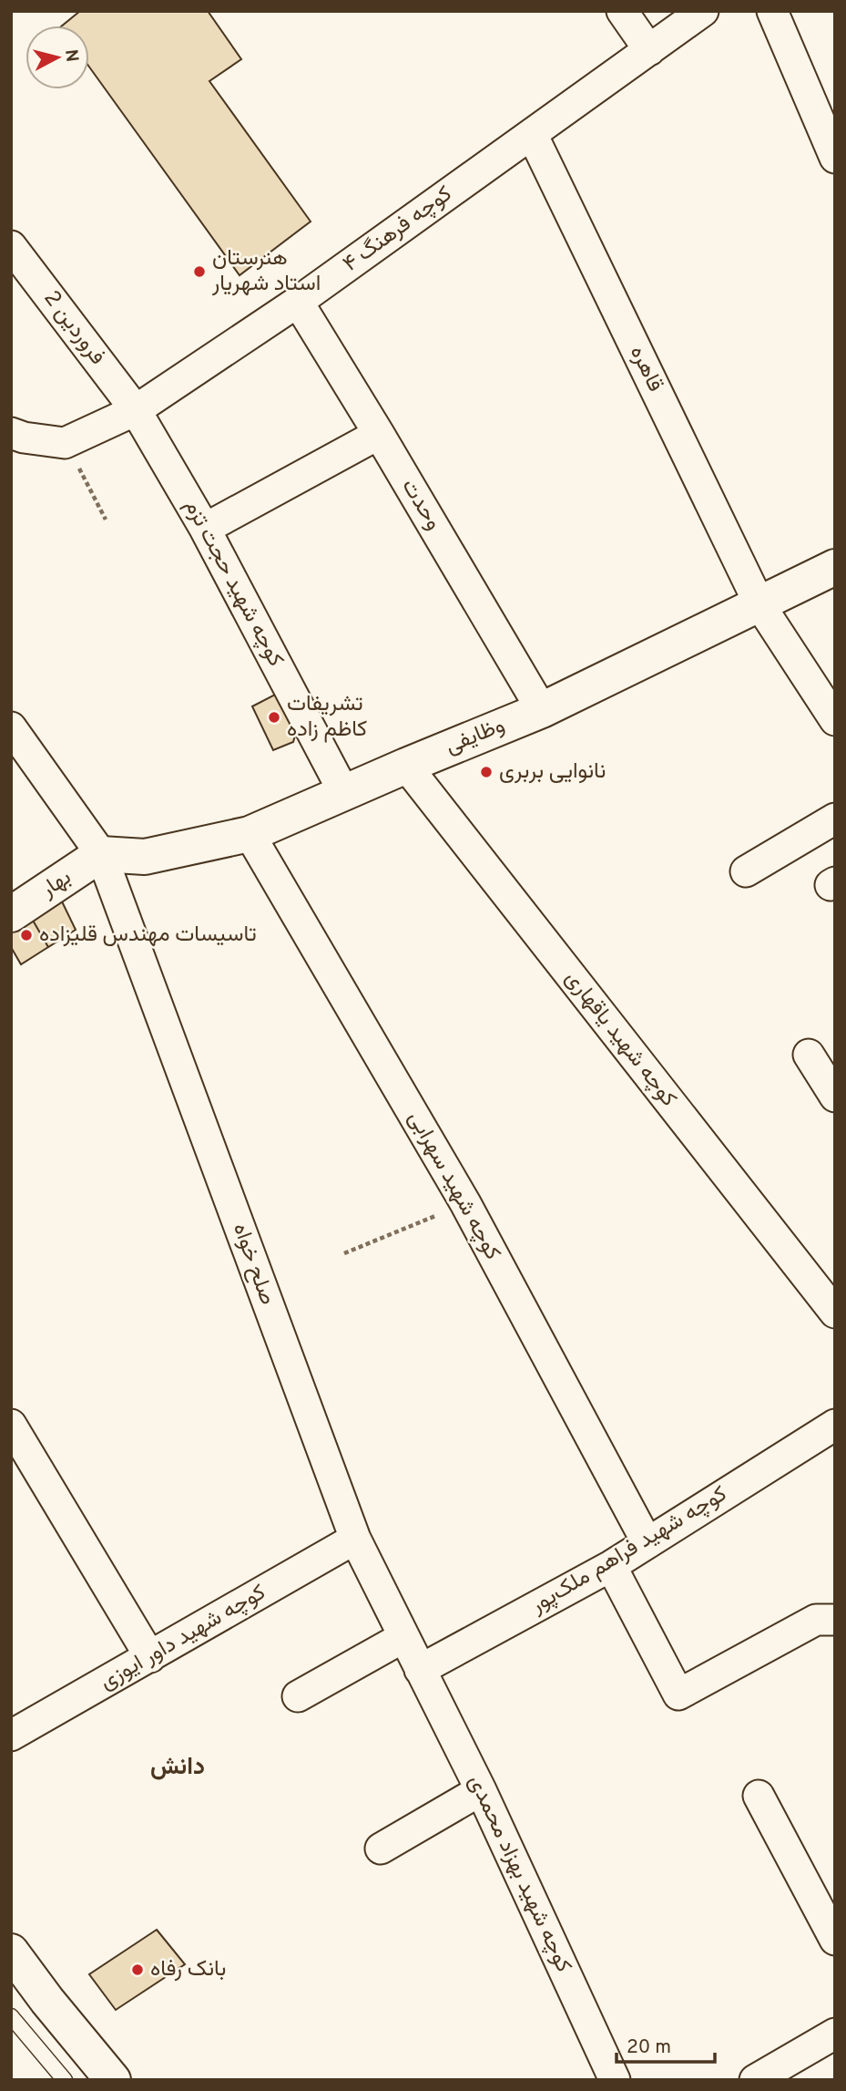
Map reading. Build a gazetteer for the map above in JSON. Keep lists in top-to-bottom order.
{
  "streets": {
    "street": [
      "کوچه فرهنگ ۴",
      "فروردین 2",
      "قاهره",
      "وحدت",
      "کوچه شهید حجت تزم",
      "وظایفی",
      "بهار",
      "کوچه شهید یاقهاری",
      "کوچه شهید سهرابی",
      "صلح خواه",
      "کوچه شهید فراهم ملک‌پور",
      "کوچه شهید داور ایوزی",
      "کوچه شهید بهزاد محمدی"
    ]
  },
  "crossings": [
    ["کوچه فرهنگ ۴", "فروردین 2"],
    ["کوچه فرهنگ ۴", "قاهره"],
    ["کوچه فرهنگ ۴", "وحدت"],
    ["کوچه فرهنگ ۴", "کوچه شهید حجت تزم"],
    ["فروردین 2", "کوچه شهید حجت تزم"],
    ["قاهره", "وظایفی"],
    ["وحدت", "وظایفی"],
    ["کوچه شهید حجت تزم", "وظایفی"],
    ["وظایفی", "بهار"],
    ["وظایفی", "کوچه شهید یاقهاری"],
    ["وظایفی", "کوچه شهید سهرابی"],
    ["وظایفی", "صلح خواه"],
    ["بهار", "صلح خواه"],
    ["کوچه شهید سهرابی", "کوچه شهید فراهم ملک‌پور"],
    ["صلح خواه", "کوچه شهید فراهم ملک‌پور"],
    ["صلح خواه", "کوچه شهید داور ایوزی"],
    ["صلح خواه", "کوچه شهید بهزاد محمدی"],
    ["کوچه شهید فراهم ملک‌پور", "کوچه شهید بهزاد محمدی"]
  ],
  "districts": ["دانش"],
  "places": [
    "هنرستان استاد شهریار",
    "تشریفات کاظم زاده",
    "نانوایی بربری",
    "تاسیسات مهندس قلیزاده",
    "بانک رفاه"
  ],
  "scale_bar": "20 m",
  "north": "right"
}
